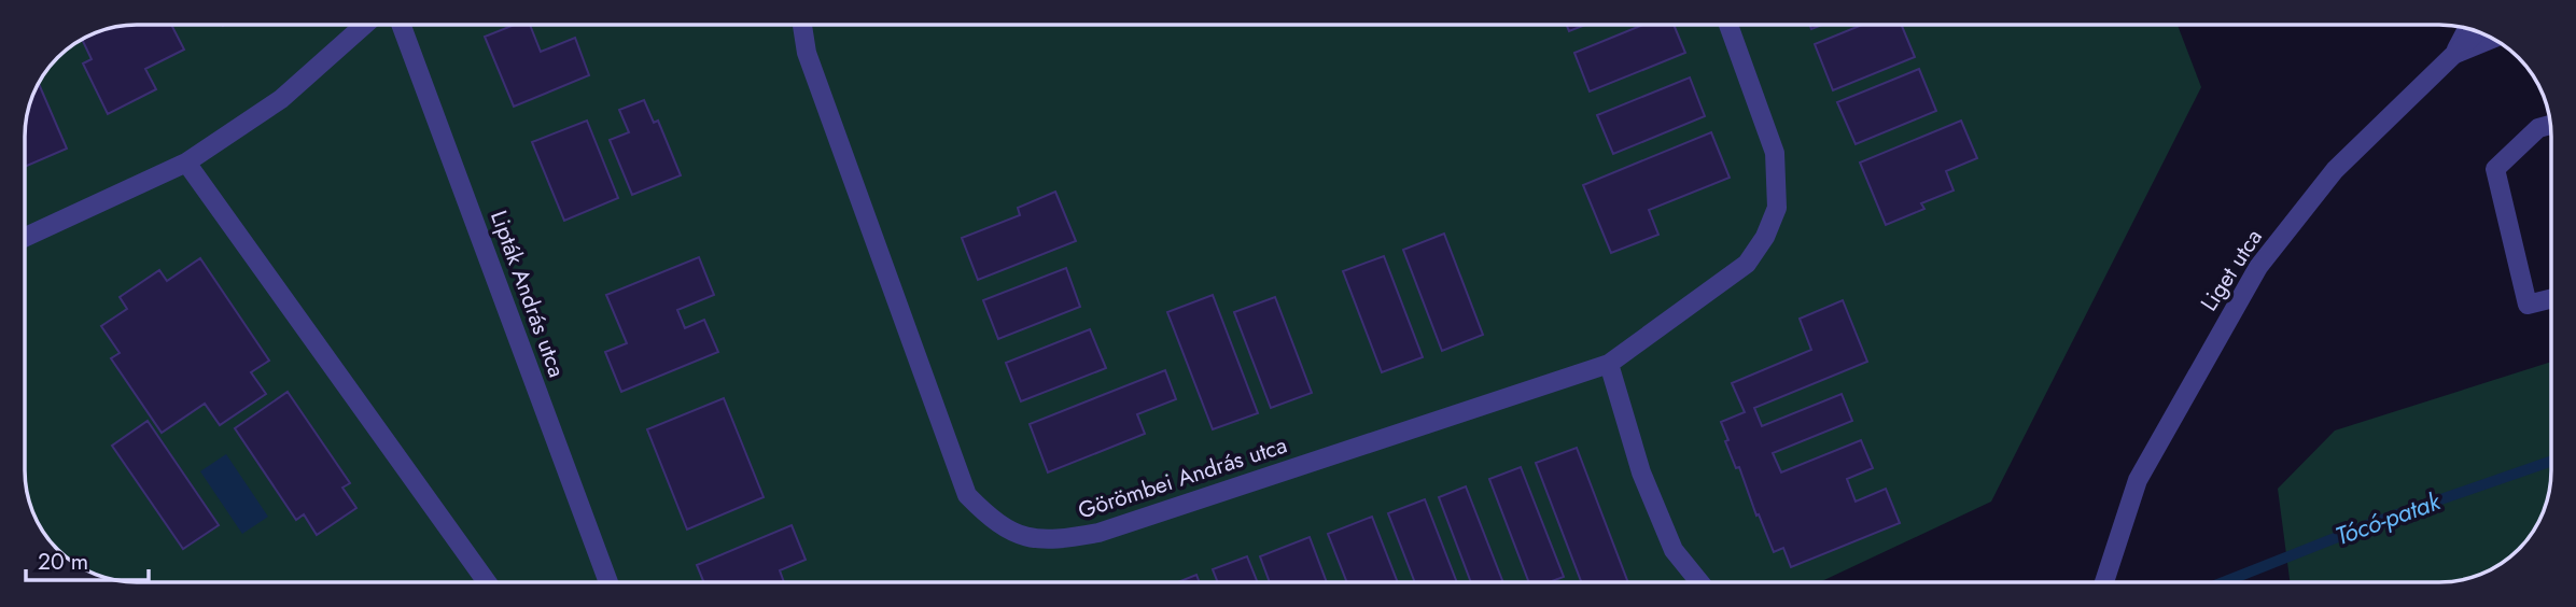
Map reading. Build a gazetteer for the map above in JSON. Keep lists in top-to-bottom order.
{
  "streets": {
    "street": ["Liget utca", "Lipták András utca", "Görömbei András utca"]
  },
  "water": ["Tócó-patak"],
  "scale_bar": "20 m"
}
